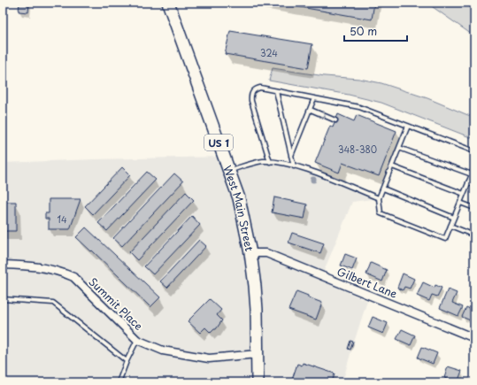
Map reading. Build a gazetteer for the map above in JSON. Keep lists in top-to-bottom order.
{
  "streets": {
    "main road": ["US 1", "West Main Street"],
    "street": ["Gilbert Lane", "Summit Place"]
  },
  "crossings": [
    ["West Main Street", "Gilbert Lane"],
    ["West Main Street", "Summit Place"]
  ],
  "house_numbers": ["324", "348-380", "14"],
  "scale_bar": "50 m"
}
